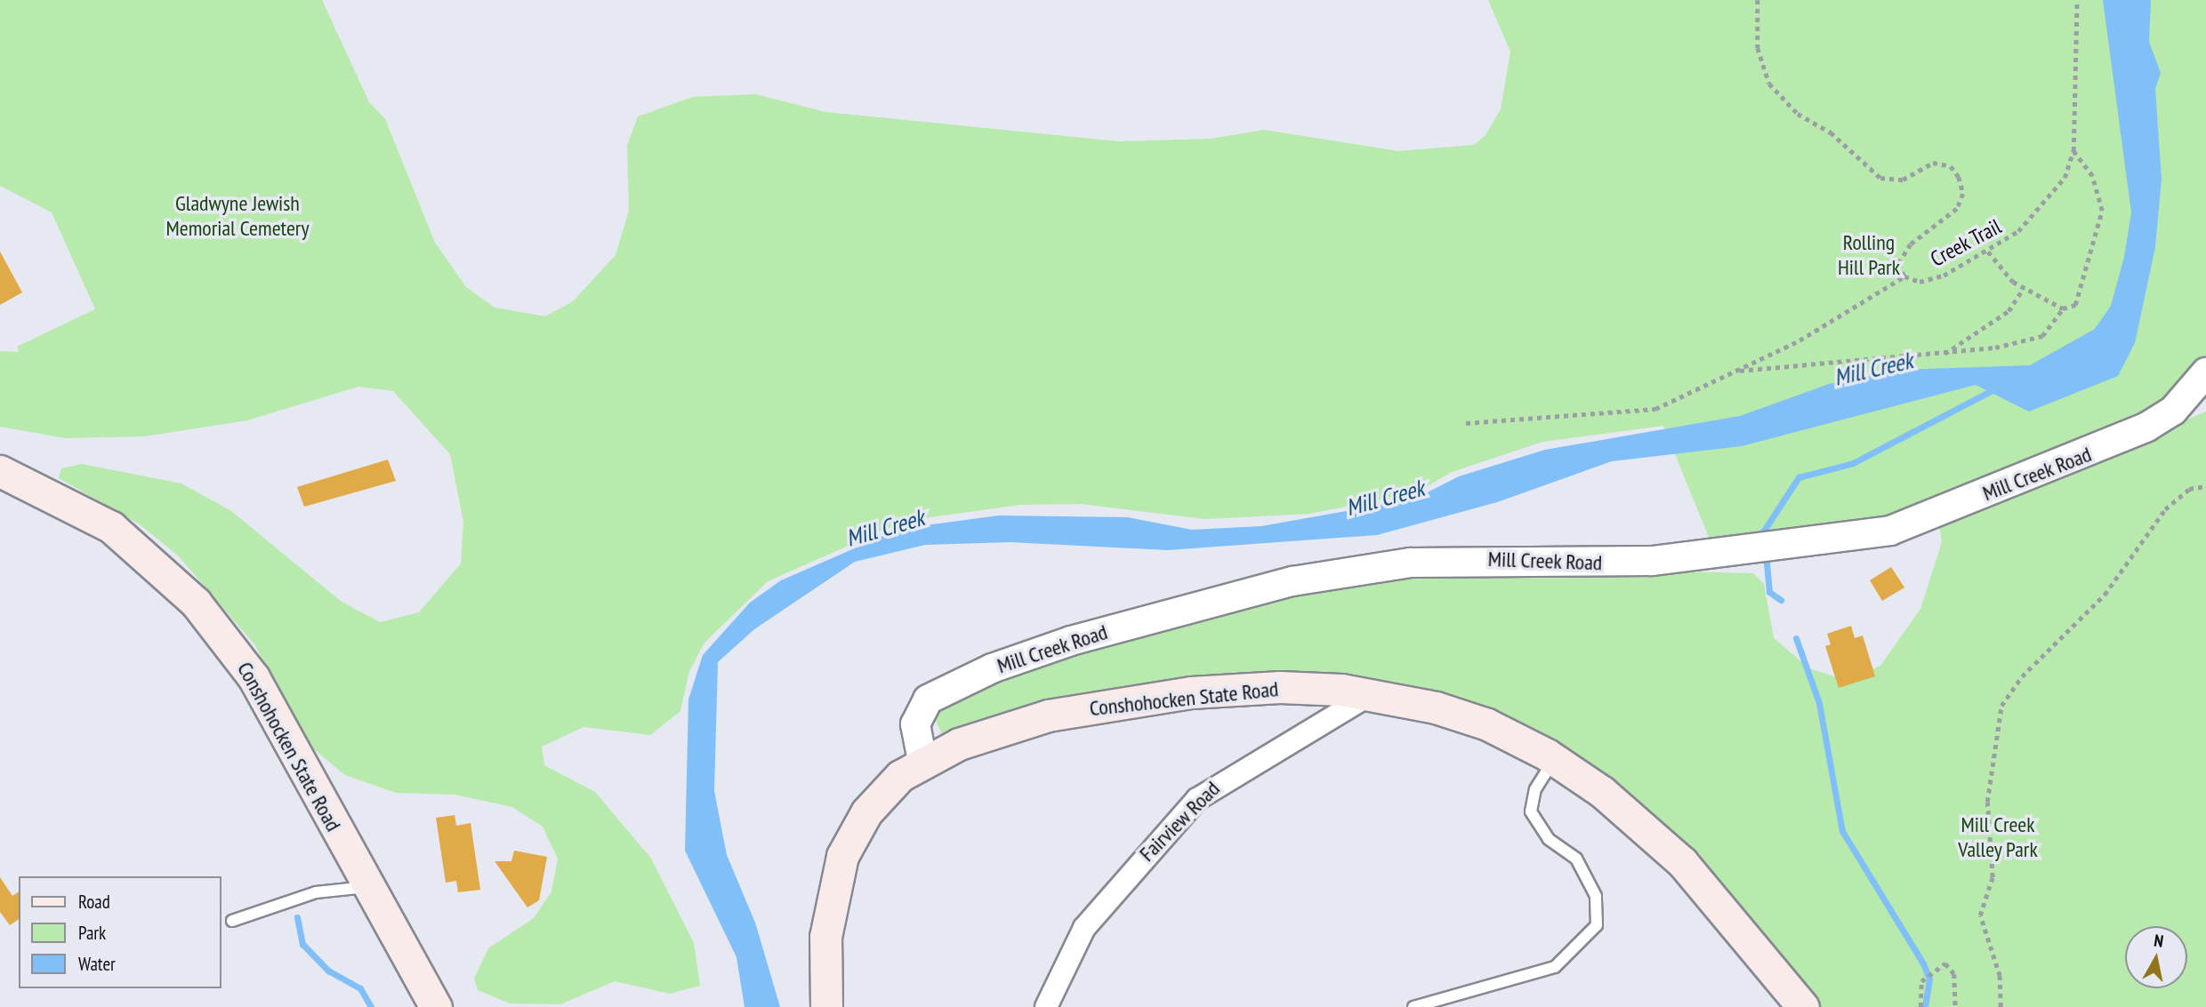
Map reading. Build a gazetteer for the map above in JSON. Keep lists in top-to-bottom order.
{
  "streets": {
    "main road": ["Conshohocken State Road"],
    "street": ["Mill Creek Road", "Fairview Road"],
    "path": ["Creek Trail"]
  },
  "crossings": [
    ["Mill Creek Road", "Conshohocken State Road"],
    ["Conshohocken State Road", "Fairview Road"]
  ],
  "water": ["Mill Creek"],
  "parks": ["Gladwyne Jewish Memorial Cemetery", "Rolling Hill Park", "Mill Creek Valley Park"],
  "legend": ["Road", "Park", "Water"],
  "north": "top"
}
